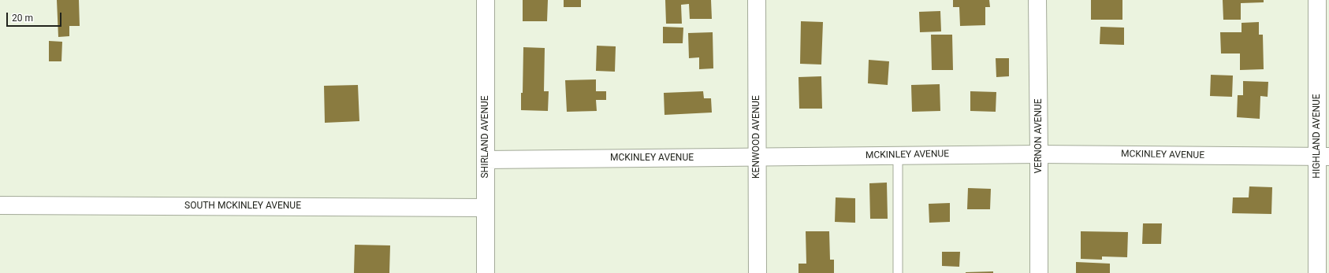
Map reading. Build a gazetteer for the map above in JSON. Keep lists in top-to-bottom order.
{
  "streets": {
    "street": [
      "VERNON AVENUE",
      "HIGHLAND AVENUE",
      "SHIRLAND AVENUE",
      "KENWOOD AVENUE",
      "MCKINLEY AVENUE",
      "SOUTH MCKINLEY AVENUE"
    ]
  },
  "crossings": [
    ["VERNON AVENUE", "MCKINLEY AVENUE"],
    ["HIGHLAND AVENUE", "MCKINLEY AVENUE"],
    ["SHIRLAND AVENUE", "MCKINLEY AVENUE"],
    ["SHIRLAND AVENUE", "SOUTH MCKINLEY AVENUE"],
    ["KENWOOD AVENUE", "MCKINLEY AVENUE"]
  ],
  "scale_bar": "20 m"
}
